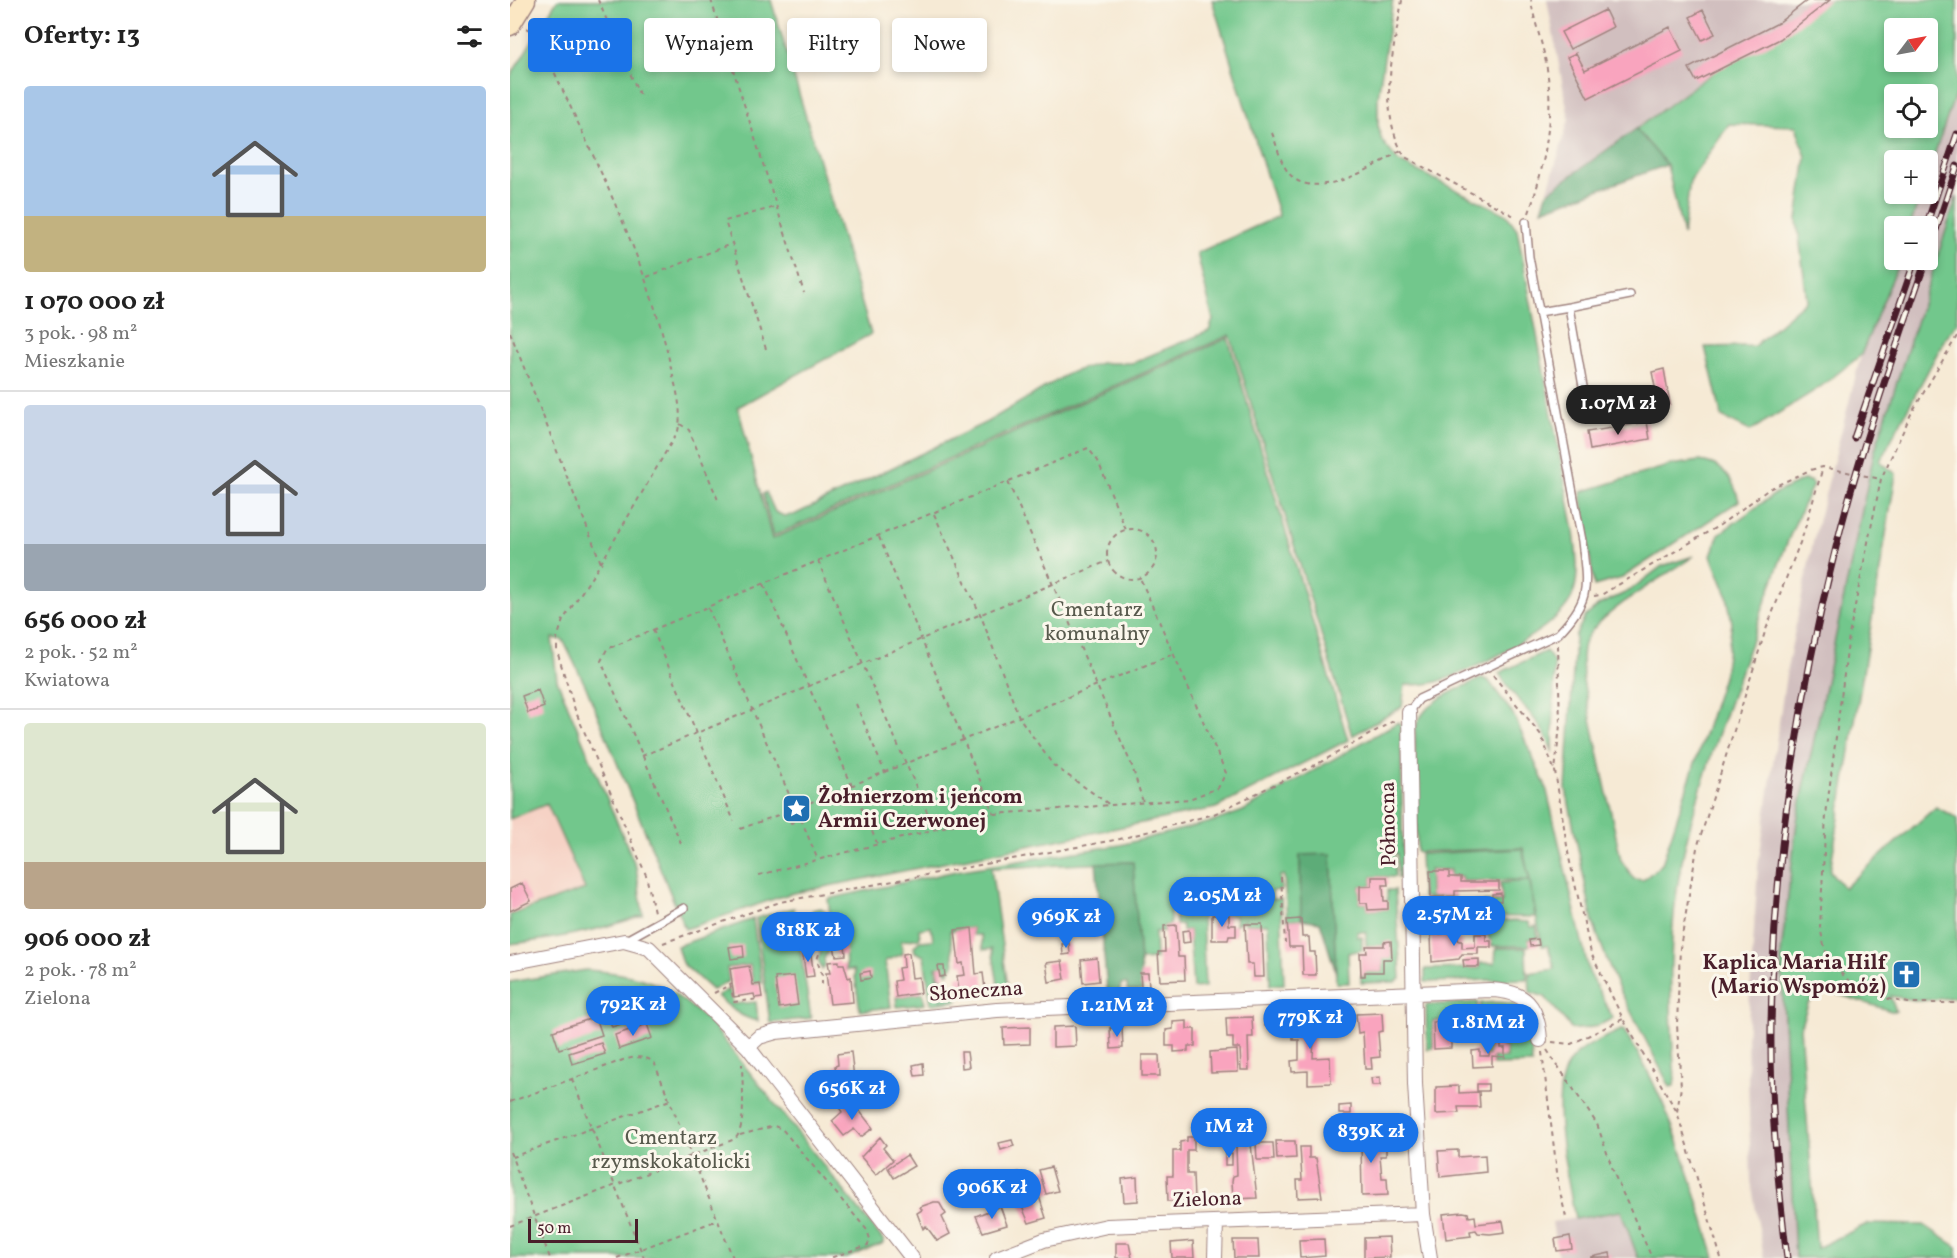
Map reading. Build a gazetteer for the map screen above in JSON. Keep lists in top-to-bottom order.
{
  "streets": {
    "street": ["Północna", "Słoneczna", "Zielona"]
  },
  "crossings": [
    ["Północna", "Słoneczna"],
    ["Północna", "Zielona"]
  ],
  "parks": ["Cmentarz komunalny", "Cmentarz rzymskokatolicki"],
  "places": {
    "place": ["Żołnierzom i jeńcom Armii Czerwonej"],
    "church": ["Kaplica Maria Hilf (Mario Wspomóż)"]
  },
  "scale_bar": "50 m",
  "north": "top right",
  "page": {
    "heading": "Oferty: 13",
    "map_buttons": ["+", "−"],
    "chip": [
      "Kupno",
      "Wynajem",
      "Filtry",
      "Nowe"
    ],
    "list": [
      {
        "name": "1 070 000 zł",
        "note": "3 pok. · 98 m² · Mieszkanie"
      },
      {
        "name": "656 000 zł",
        "note": "2 pok. · 52 m² · Kwiatowa"
      },
      {
        "name": "906 000 zł",
        "note": "2 pok. · 78 m² · Zielona"
      }
    ],
    "price": [
      "1.07M zł",
      "2.05M zł",
      "2.57M zł",
      "969K zł",
      "818K zł",
      "792K zł",
      "1.21M zł",
      "779K zł",
      "1.81M zł",
      "656K zł",
      "1M zł",
      "839K zł",
      "906K zł"
    ],
    "scale": "50 m"
  }
}
